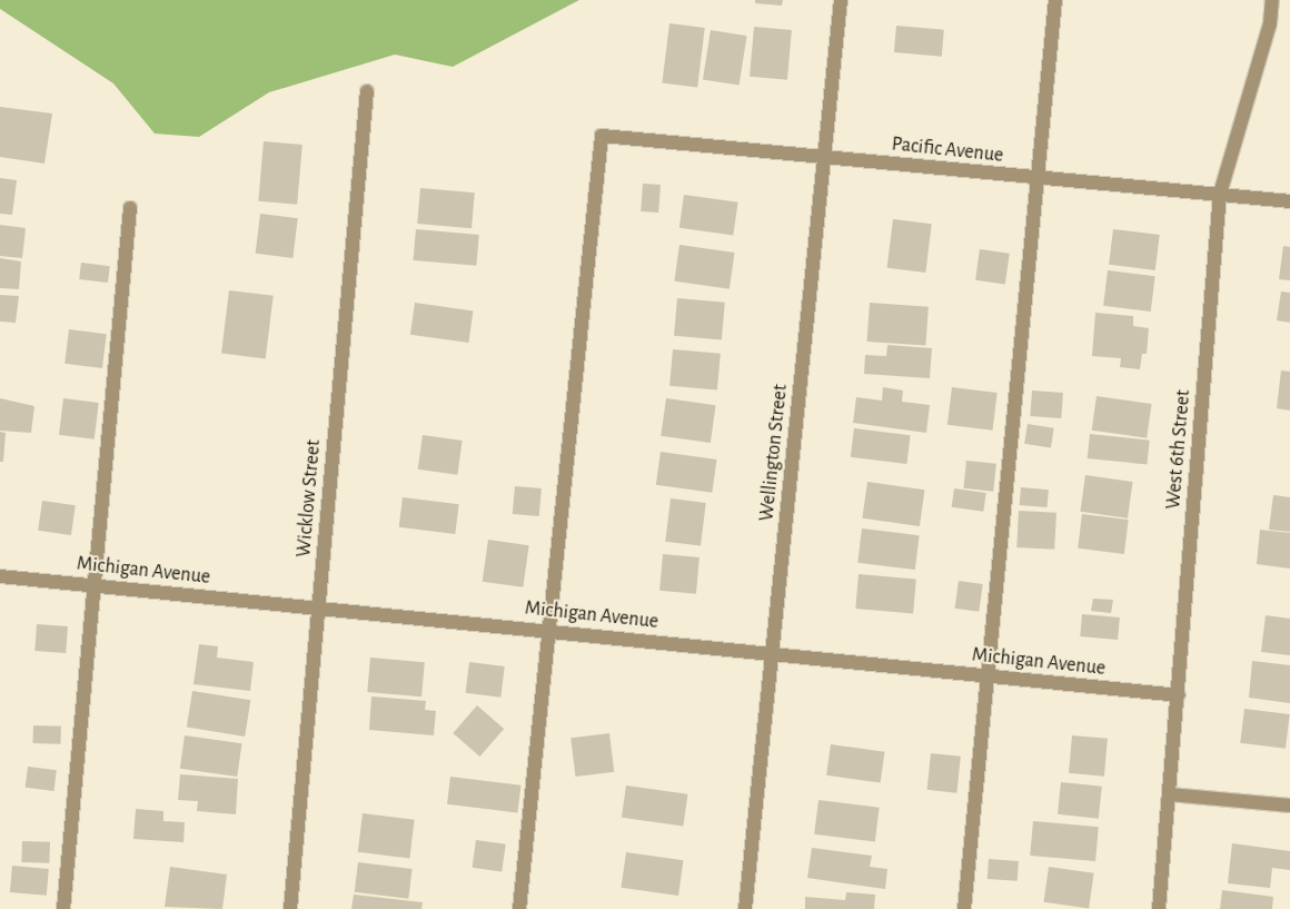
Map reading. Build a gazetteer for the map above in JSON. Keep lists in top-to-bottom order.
{
  "streets": {
    "street": [
      "Pacific Avenue",
      "West 6th Street",
      "Wellington Street",
      "Wicklow Street",
      "Michigan Avenue"
    ]
  },
  "crossings": [
    ["Pacific Avenue", "West 6th Street"],
    ["Pacific Avenue", "Wellington Street"],
    ["Pacific Avenue", "Michigan Avenue"],
    ["West 6th Street", "Michigan Avenue"],
    ["Wellington Street", "Michigan Avenue"],
    ["Wicklow Street", "Michigan Avenue"]
  ]
}
